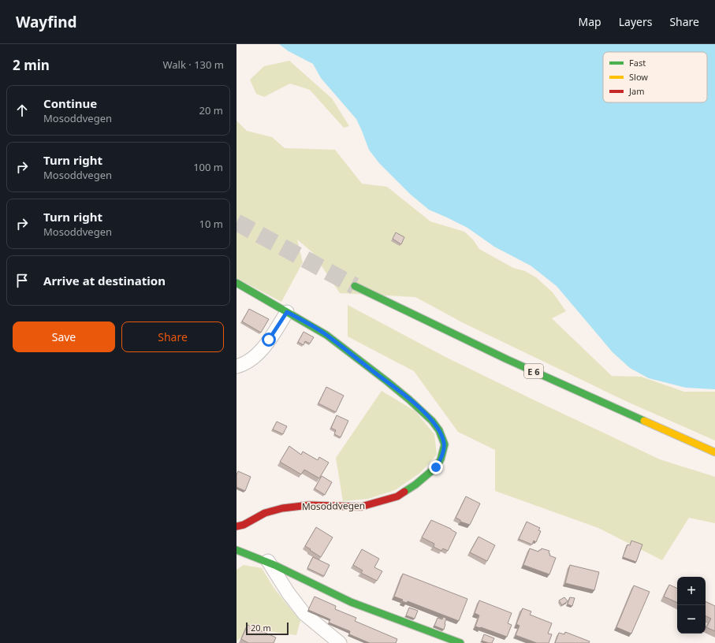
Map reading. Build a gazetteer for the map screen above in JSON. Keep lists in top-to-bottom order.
{
  "streets": {
    "main road": ["E 6", "Mosoddvegen"]
  },
  "legend": ["Fast", "Slow", "Jam"],
  "scale_bar": "20 m",
  "page": {
    "header": "Wayfind",
    "nav": ["Map", "Layers", "Share"],
    "heading": ["2 min", "Walk · 130 m"],
    "list": [
      ["Continue", "Mosoddvegen", "20 m"],
      ["Turn right", "Mosoddvegen", "100 m"],
      ["Turn right", "Mosoddvegen", "10 m"],
      "Arrive at destination"
    ],
    "buttons": ["Save", "Share"],
    "map_buttons": ["+", "−"],
    "scale": "20 m"
  }
}
